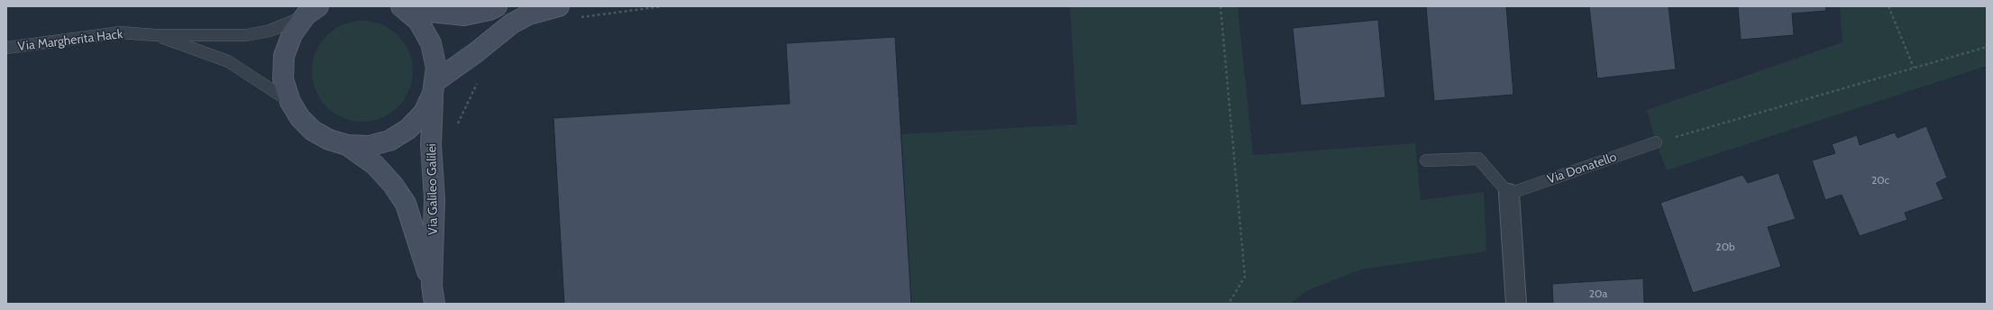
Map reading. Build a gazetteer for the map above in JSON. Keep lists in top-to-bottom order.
{
  "streets": {
    "street": ["Via Galileo Galilei"],
    "lane": ["Via Margherita Hack", "Via Donatello"]
  },
  "house_numbers": ["20c", "20b", "20a"]
}
